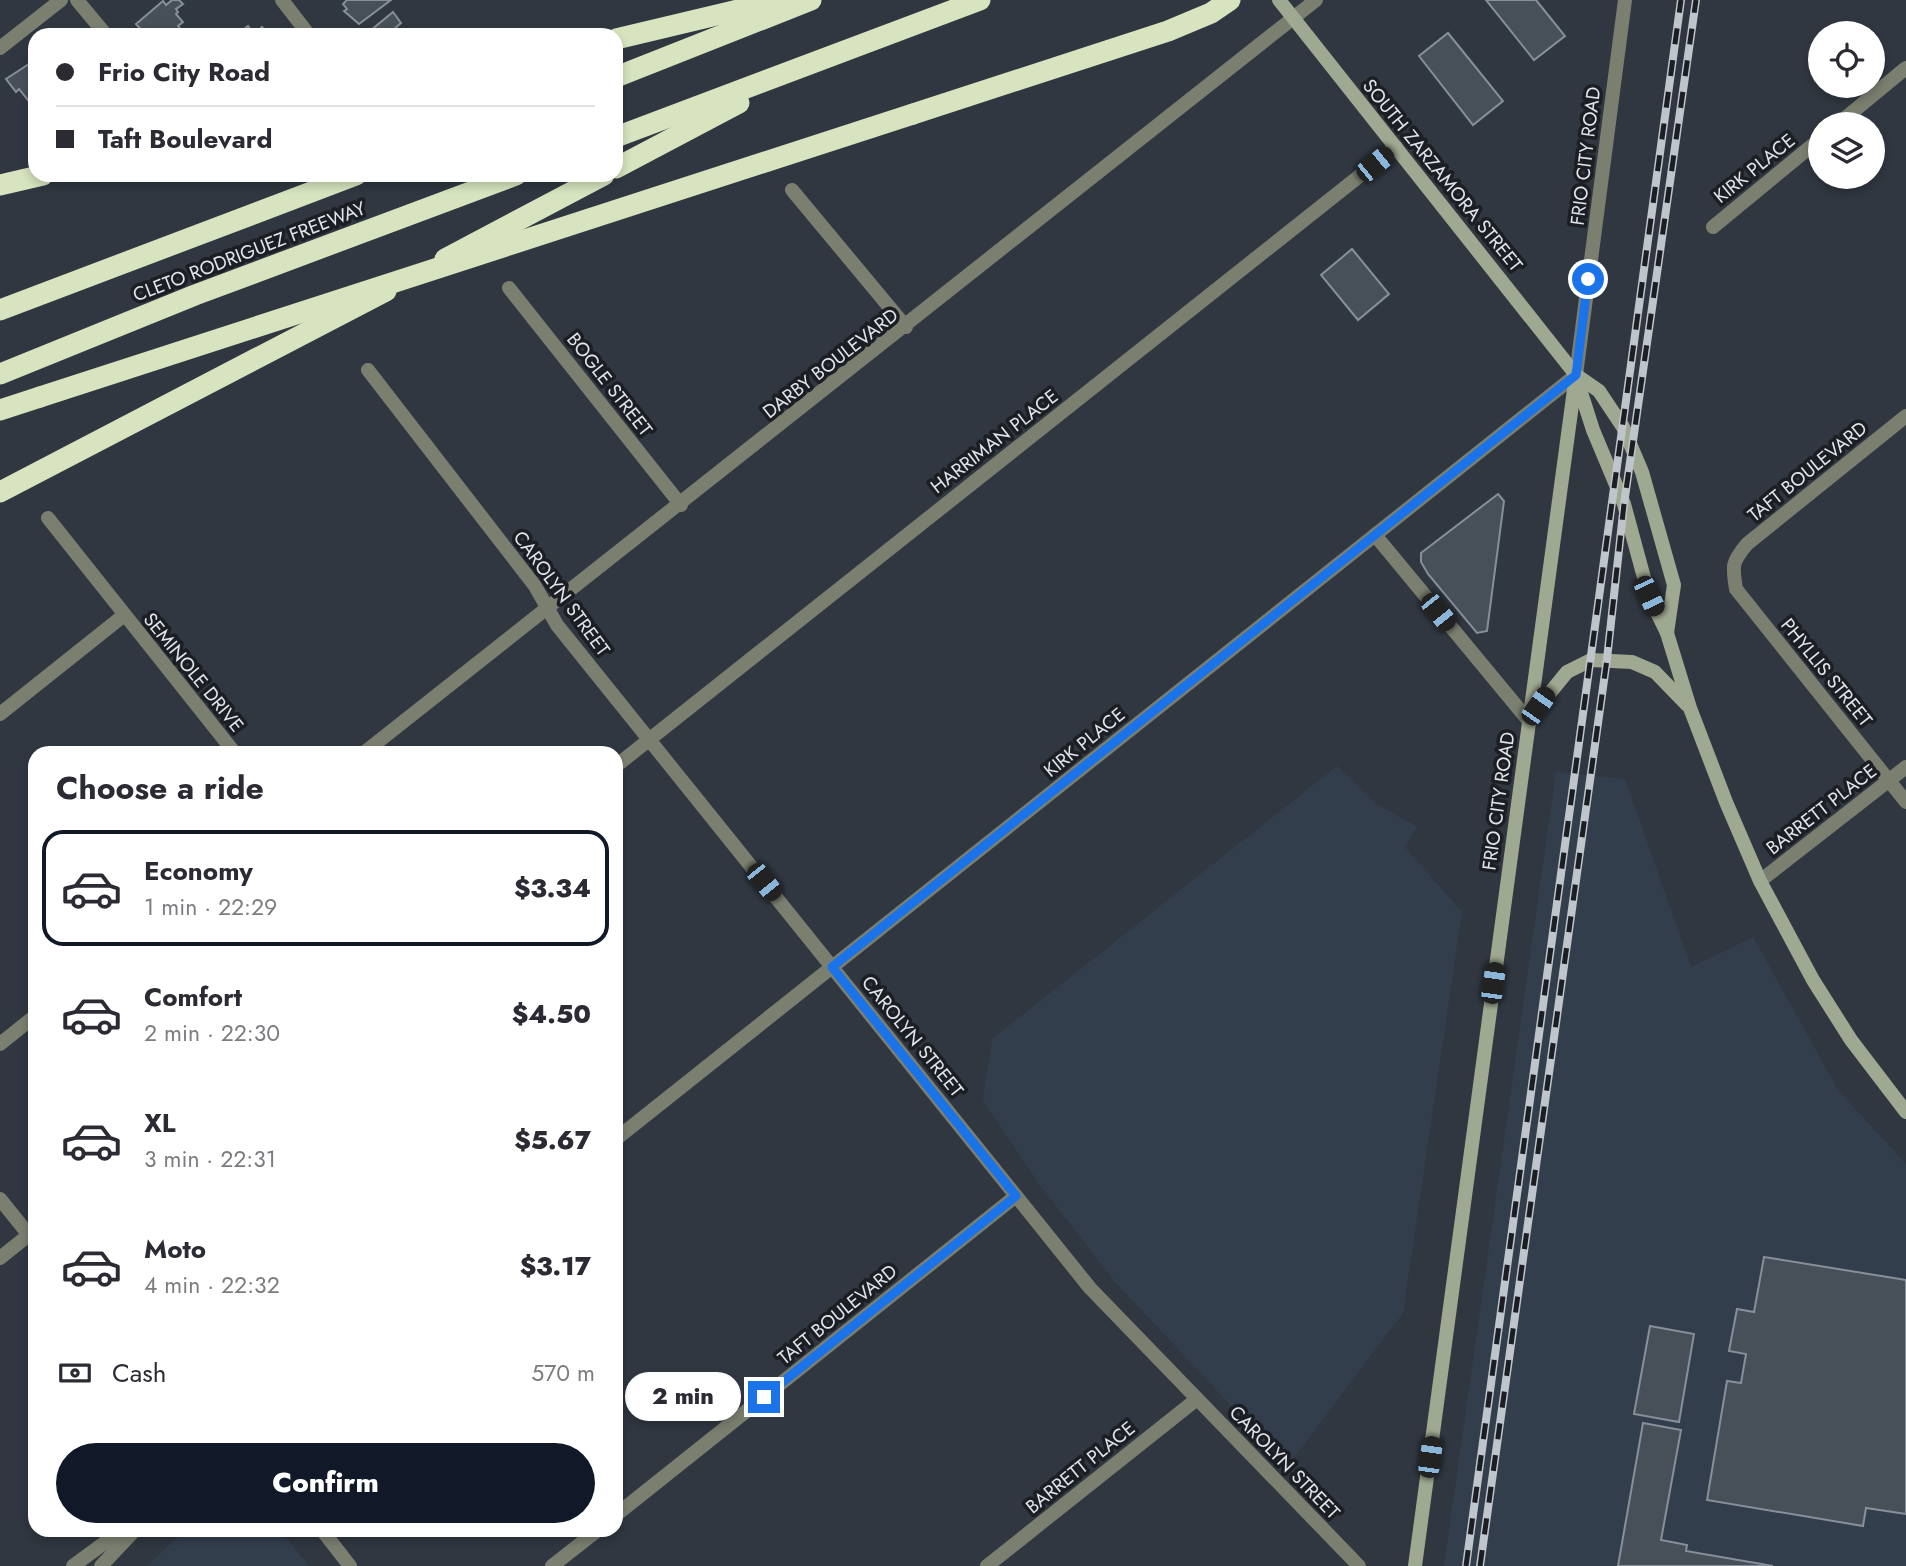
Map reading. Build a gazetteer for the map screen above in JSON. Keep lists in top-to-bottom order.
{
  "streets": {
    "highway": ["CLETO RODRIGUEZ FREEWAY"],
    "main road": ["FRIO CITY ROAD", "SOUTH ZARZAMORA STREET"],
    "street": [
      "KIRK PLACE",
      "DARBY BOULEVARD",
      "BOGLE STREET",
      "HARRIMAN PLACE",
      "TAFT BOULEVARD",
      "CAROLYN STREET",
      "SEMINOLE DRIVE",
      "PHYLLIS STREET",
      "BARRETT PLACE"
    ]
  },
  "crossings": [
    ["FRIO CITY ROAD", "KIRK PLACE"],
    ["FRIO CITY ROAD", "SOUTH ZARZAMORA STREET"],
    ["KIRK PLACE", "SOUTH ZARZAMORA STREET"],
    ["KIRK PLACE", "CAROLYN STREET"],
    ["SOUTH ZARZAMORA STREET", "DARBY BOULEVARD"],
    ["SOUTH ZARZAMORA STREET", "HARRIMAN PLACE"],
    ["SOUTH ZARZAMORA STREET", "BARRETT PLACE"],
    ["DARBY BOULEVARD", "BOGLE STREET"],
    ["DARBY BOULEVARD", "CAROLYN STREET"],
    ["HARRIMAN PLACE", "CAROLYN STREET"],
    ["TAFT BOULEVARD", "CAROLYN STREET"],
    ["TAFT BOULEVARD", "PHYLLIS STREET"],
    ["CAROLYN STREET", "BARRETT PLACE"],
    ["PHYLLIS STREET", "BARRETT PLACE"]
  ],
  "page": {
    "banner": ["Frio City Road", "Taft Boulevard"],
    "heading": "Choose a ride",
    "list": [
      {
        "name": "Economy",
        "note": "1 min · 22:29",
        "value": "$3.34"
      },
      {
        "name": "Comfort",
        "note": "2 min · 22:30",
        "value": "$4.50"
      },
      {
        "name": "XL",
        "note": "3 min · 22:31",
        "value": "$5.67"
      },
      {
        "name": "Moto",
        "note": "4 min · 22:32",
        "value": "$3.17"
      }
    ],
    "pay": ["Cash", "570 m"],
    "bubble": "2 min",
    "buttons": "Confirm"
  }
}
